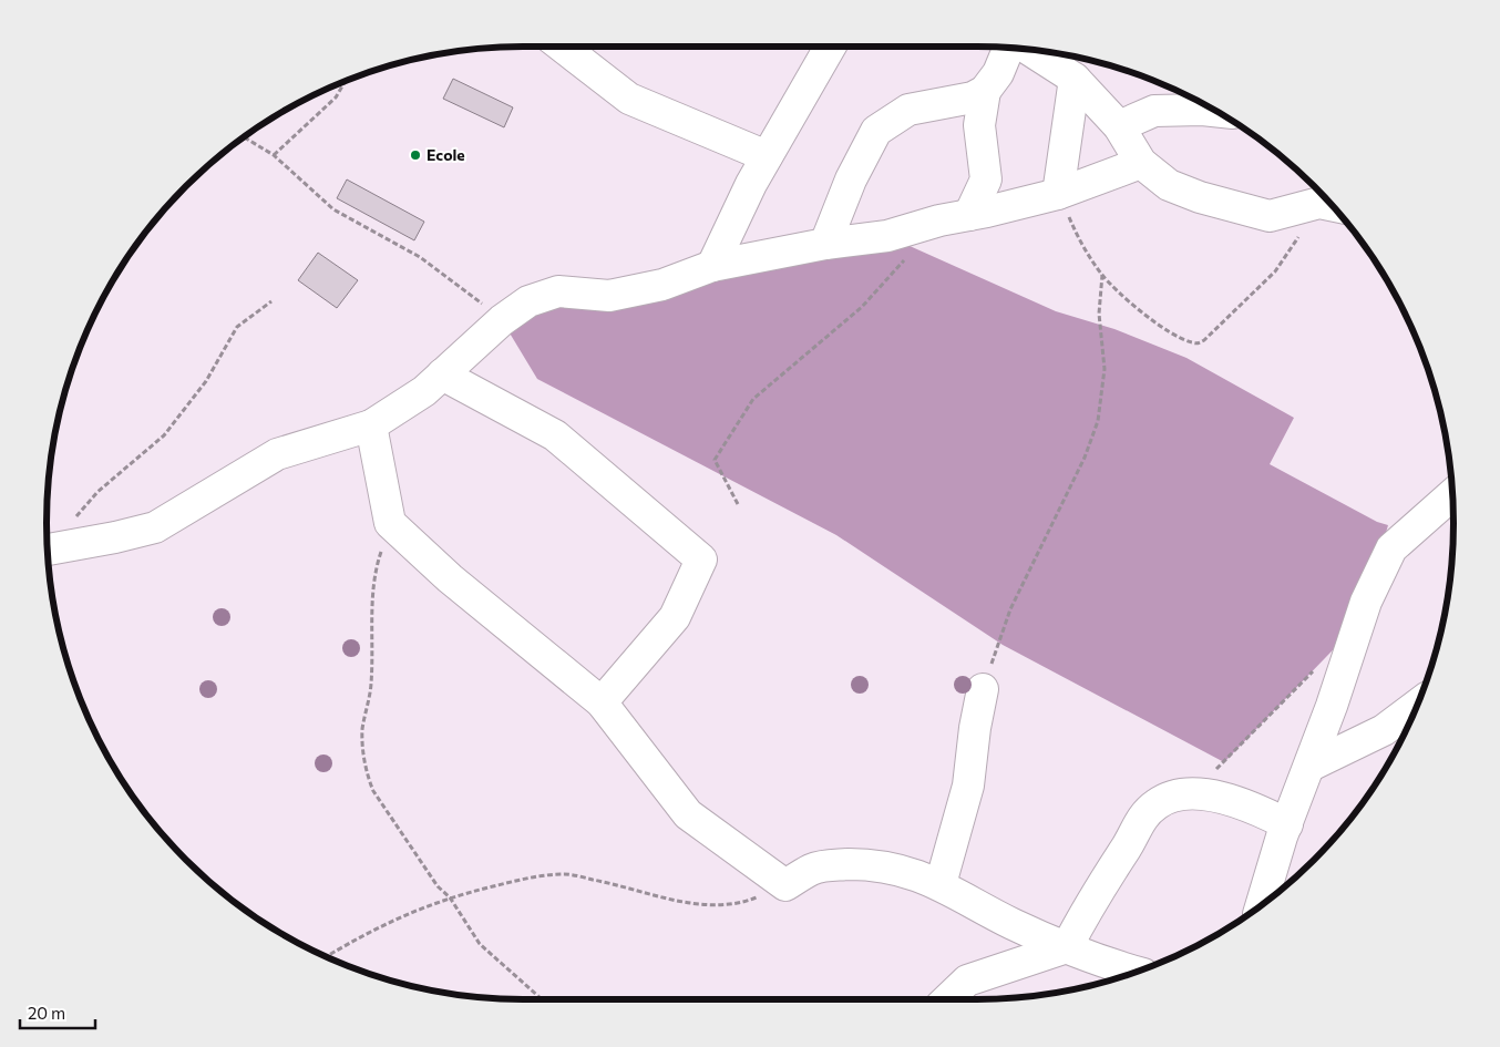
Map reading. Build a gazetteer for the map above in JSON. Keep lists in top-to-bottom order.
{
  "places": ["Ecole"],
  "scale_bar": "20 m"
}
